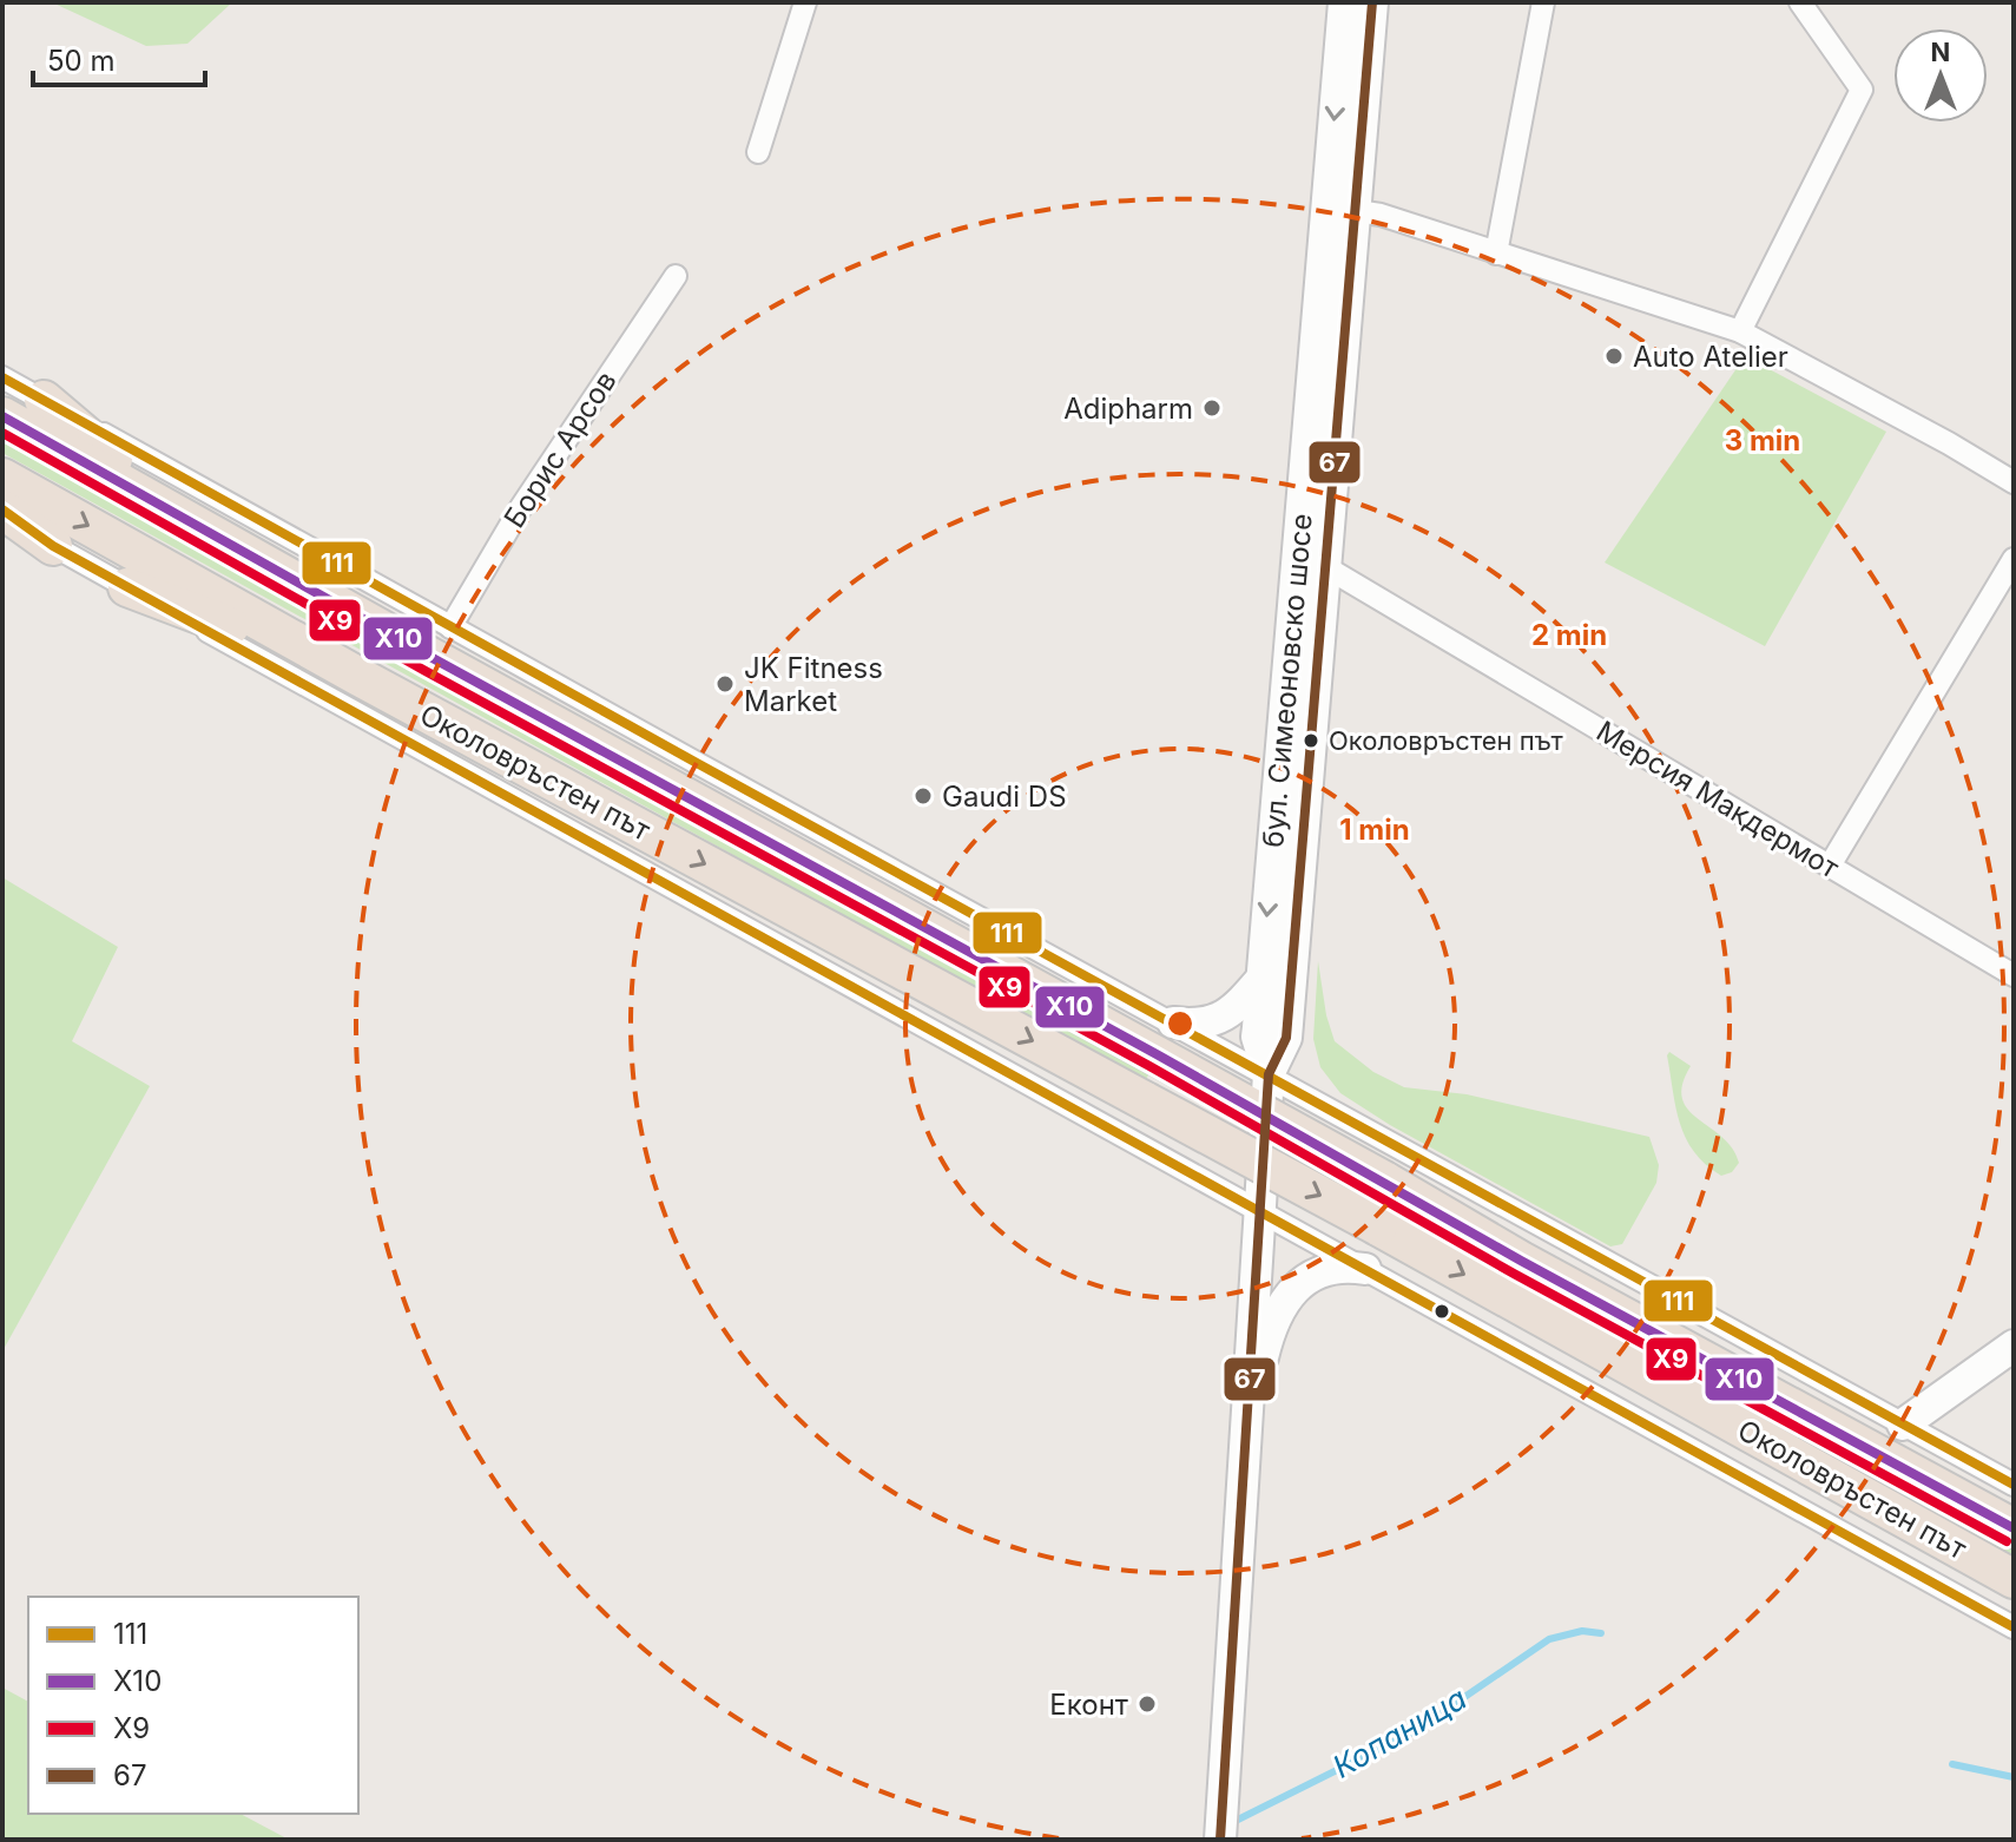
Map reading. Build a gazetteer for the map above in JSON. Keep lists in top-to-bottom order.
{
  "streets": {
    "highway": ["Околовръстен път"],
    "main road": ["бул. Симеоновско шосе"],
    "street": ["Борис Арсов", "Мерсия Макдермот"]
  },
  "crossings": [
    ["бул. Симеоновско шосе", "Мерсия Макдермот"]
  ],
  "water": ["Копаница"],
  "places": [
    "Auto Atelier",
    "Adipharm",
    "JK Fitness Market",
    "Околовръстен път",
    "Gaudi DS",
    "Еконт"
  ],
  "lines": [
    "transit line 67",
    "transit line 111",
    "transit line Х10",
    "transit line Х9"
  ],
  "legend": [
    "111",
    "Х10",
    "Х9",
    "67"
  ],
  "scale_bar": "50 m",
  "north": "top",
  "rings": ["3 min", "2 min", "1 min"]
}
